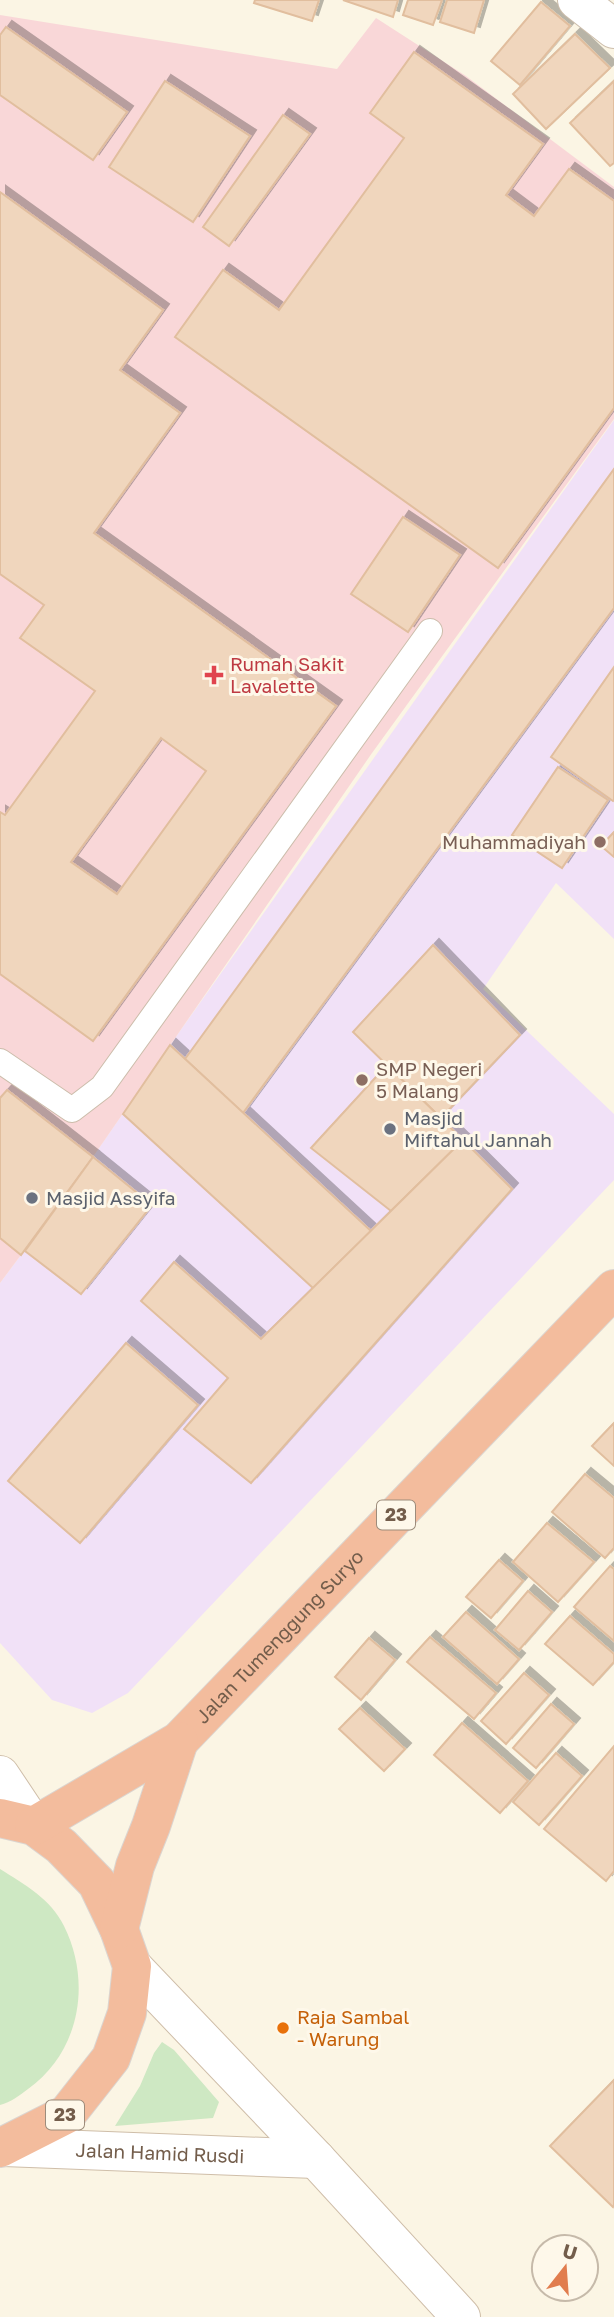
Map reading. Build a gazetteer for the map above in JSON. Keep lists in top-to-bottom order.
{
  "streets": {
    "highway": ["23", "Jalan Tumenggung Suryo"],
    "street": ["Jalan Hamid Rusdi"]
  },
  "crossings": [
    ["23", "Jalan Tumenggung Suryo"],
    ["23", "Jalan Hamid Rusdi"]
  ],
  "places": {
    "health": ["Rumah Sakit Lavalette"],
    "other": [
      "Muhammadiyah",
      "SMP Negeri 5 Malang",
      "Masjid Miftahul Jannah",
      "Masjid Assyifa",
      "Raja Sambal - Warung"
    ]
  },
  "north": "top"
}
